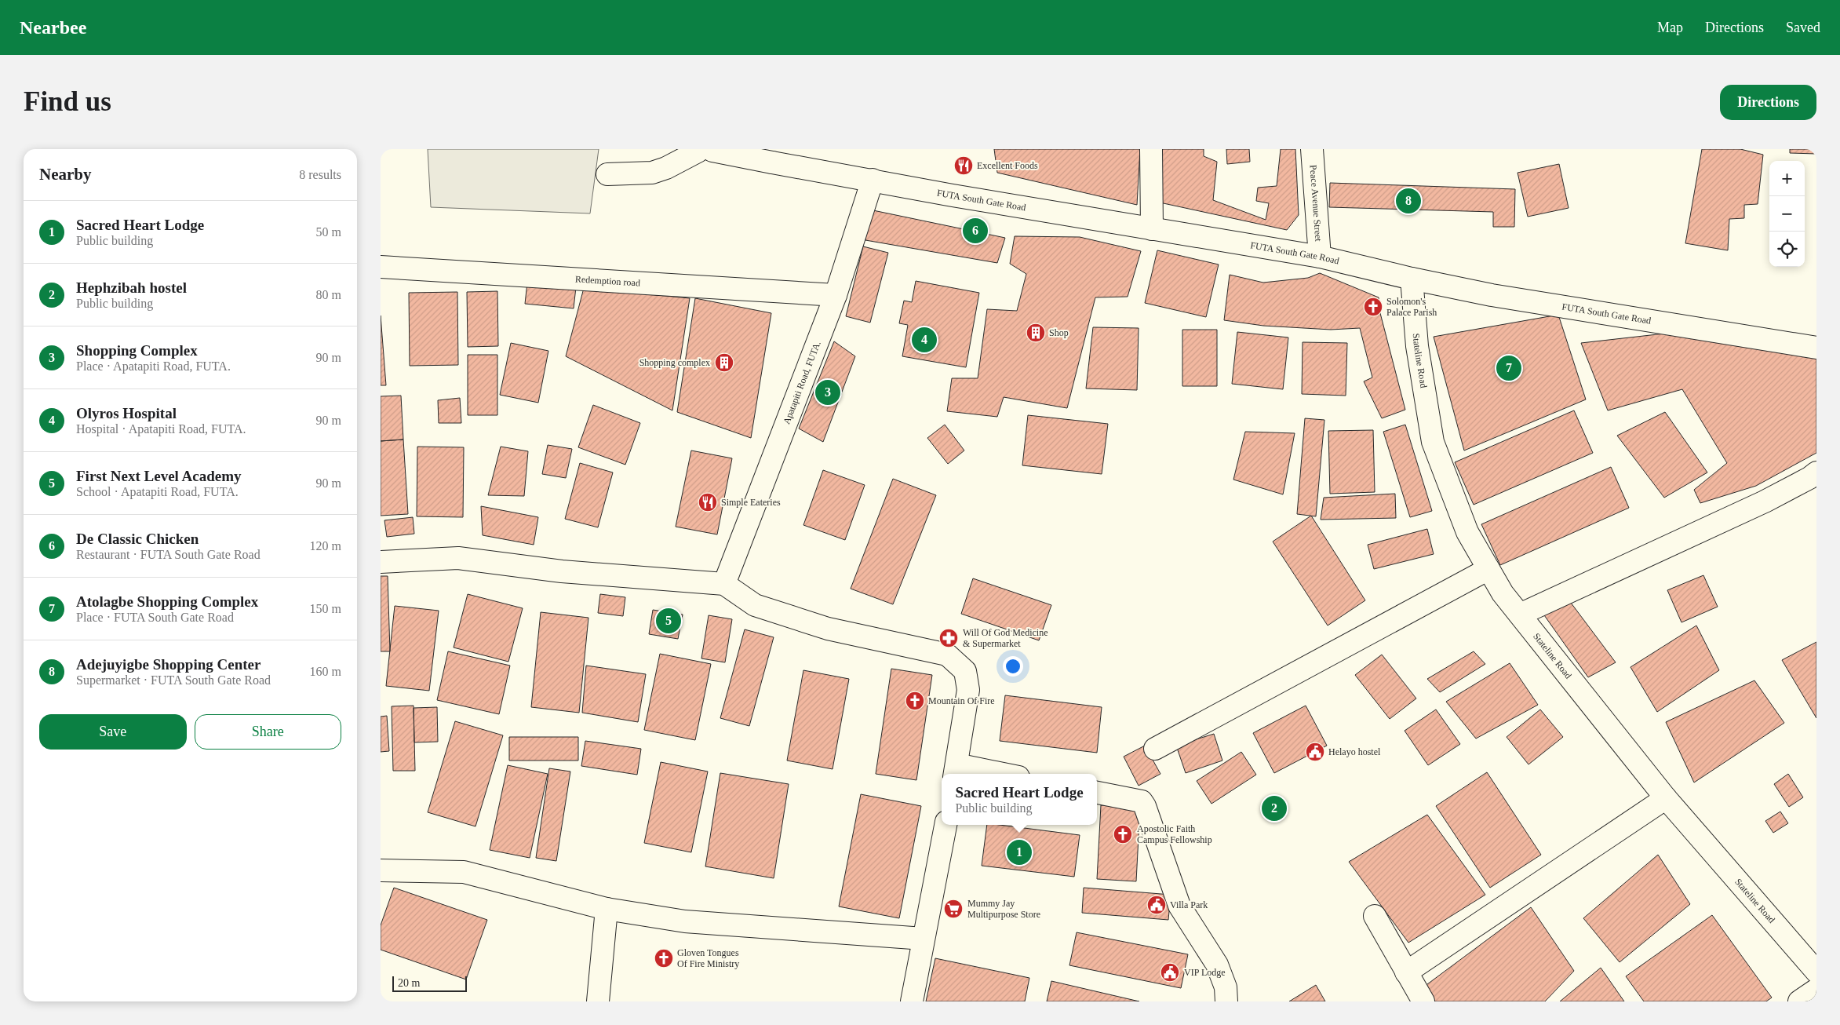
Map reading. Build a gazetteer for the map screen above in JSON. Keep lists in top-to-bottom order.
{
  "streets": {
    "street": [
      "FUTA South Gate Road",
      "Peace Avenue Street",
      "Redemption road",
      "Stateline Road",
      "Apatapiti Road, FUTA."
    ]
  },
  "crossings": [
    ["FUTA South Gate Road", "Peace Avenue Street"],
    ["FUTA South Gate Road", "Stateline Road"],
    ["FUTA South Gate Road", "Apatapiti Road, FUTA."],
    ["Redemption road", "Apatapiti Road, FUTA."]
  ],
  "places": {
    "restaurant": ["Excellent Foods", "Simple Eateries"],
    "church": [
      "Solomon's Palace Parish",
      "Mountain Of Fire",
      "Apostolic Faith Campus Fellowship",
      "Gloven Tongues Of Fire Ministry"
    ],
    "building": ["Shop", "Shopping complex"],
    "pharmacy": ["Will Of God Medicine & Supermarket"],
    "public building": ["Helayo hostel", "Villa Park", "VIP Lodge"],
    "supermarket": ["Mummy Jay Multipurpose Store"]
  },
  "scale_bar": "20 m",
  "page": {
    "header": "Nearbee",
    "nav": ["Map", "Directions", "Saved"],
    "buttons": [
      "Directions",
      ["Save", "Share"]
    ],
    "title": "Find us",
    "heading": ["Nearby", "8 results"],
    "map_buttons": ["+", "−"],
    "pins": [
      "8",
      "6",
      "4",
      "7",
      "3",
      "5",
      "2",
      "1"
    ],
    "list": [
      {
        "mark": "1",
        "name": "Sacred Heart Lodge",
        "note": "Public building",
        "value": "50 m"
      },
      {
        "mark": "2",
        "name": "Hephzibah hostel",
        "note": "Public building",
        "value": "80 m"
      },
      {
        "mark": "3",
        "name": "Shopping Complex",
        "note": "Place · Apatapiti Road, FUTA.",
        "value": "90 m"
      },
      {
        "mark": "4",
        "name": "Olyros Hospital",
        "note": "Hospital · Apatapiti Road, FUTA.",
        "value": "90 m"
      },
      {
        "mark": "5",
        "name": "First Next Level Academy",
        "note": "School · Apatapiti Road, FUTA.",
        "value": "90 m"
      },
      {
        "mark": "6",
        "name": "De Classic Chicken",
        "note": "Restaurant · FUTA South Gate Road",
        "value": "120 m"
      },
      {
        "mark": "7",
        "name": "Atolagbe Shopping Complex",
        "note": "Place · FUTA South Gate Road",
        "value": "150 m"
      },
      {
        "mark": "8",
        "name": "Adejuyigbe Shopping Center",
        "note": "Supermarket · FUTA South Gate Road",
        "value": "160 m"
      }
    ],
    "popup": ["Sacred Heart Lodge", "Public building"],
    "scale": "20 m"
  }
}
